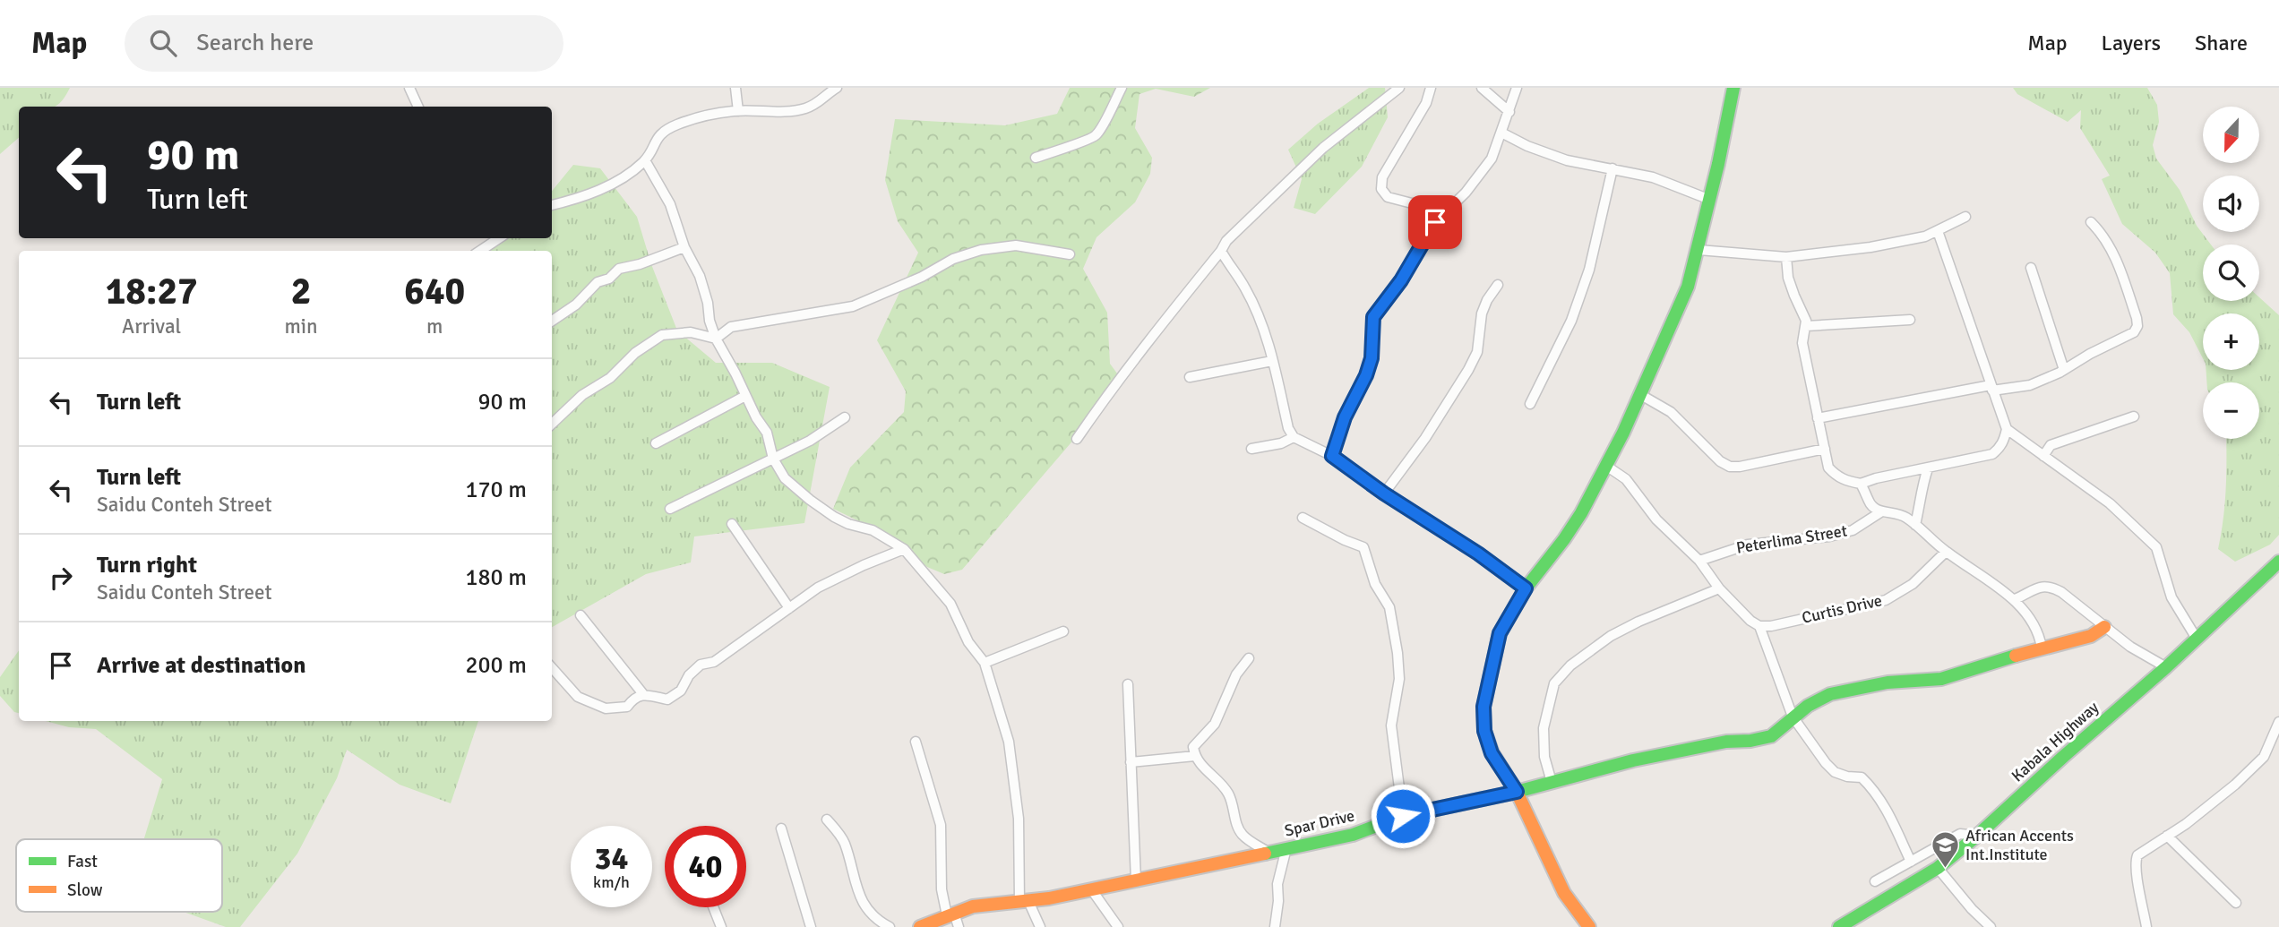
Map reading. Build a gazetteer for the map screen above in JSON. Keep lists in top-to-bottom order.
{
  "streets": {
    "street": [
      "Peterlima Street",
      "Curtis Drive",
      "Kabala Highway",
      "Spar Drive"
    ]
  },
  "places": {
    "school or university": ["African Accents Int.Institute"]
  },
  "legend": ["Fast", "Slow"],
  "north": "bottom",
  "page": {
    "header": "Map",
    "search": "Search here",
    "nav": ["Map", "Layers", "Share"],
    "map_buttons": ["+", "−"],
    "turn": ["90 m", "Turn left"],
    "eta": [
      "18:27",
      "Arrival",
      "2",
      "min",
      "640",
      "m"
    ],
    "list": [
      {
        "name": "Turn left",
        "value": "90 m"
      },
      {
        "name": "Turn left",
        "note": "Saidu Conteh Street",
        "value": "170 m"
      },
      {
        "name": "Turn right",
        "note": "Saidu Conteh Street",
        "value": "180 m"
      },
      {
        "name": "Arrive at destination",
        "value": "200 m"
      }
    ],
    "speed": "34 km/h",
    "limit": "40"
  }
}
